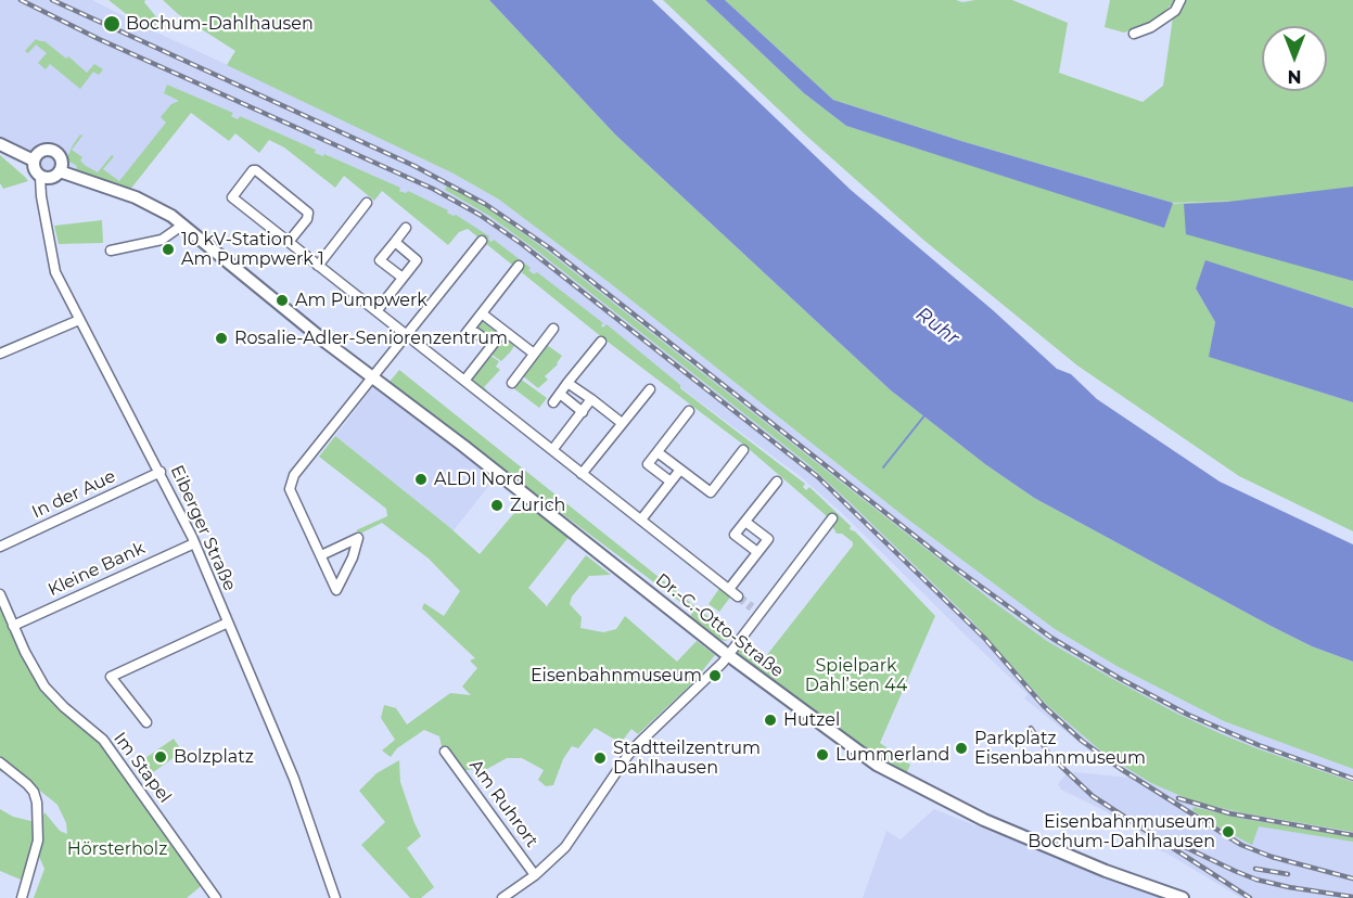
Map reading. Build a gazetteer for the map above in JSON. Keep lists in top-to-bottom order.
{
  "streets": {
    "street": [
      "In der Aue",
      "Eiberger Straße",
      "Kleine Bank",
      "Dr.-C.-Otto-Straße",
      "Im Stapel",
      "Am Ruhrort"
    ]
  },
  "crossings": [
    ["In der Aue", "Eiberger Straße"],
    ["Eiberger Straße", "Kleine Bank"],
    ["Eiberger Straße", "Dr.-C.-Otto-Straße"],
    ["Kleine Bank", "Im Stapel"],
    ["Dr.-C.-Otto-Straße", "Am Ruhrort"]
  ],
  "water": ["Ruhr"],
  "parks": ["Spielpark Dahl’sen 44", "Hörsterholz"],
  "places": [
    "Bochum-Dahlhausen",
    "10 kV-Station Am Pumpwerk 1",
    "Am Pumpwerk",
    "Rosalie-Adler-Seniorenzentrum",
    "ALDI Nord",
    "Zurich",
    "Eisenbahnmuseum",
    "Hutzel",
    "Parkplatz Eisenbahnmuseum",
    "Lummerland",
    "Bolzplatz",
    "Stadtteilzentrum Dahlhausen",
    "Eisenbahnmuseum Bochum-Dahlhausen"
  ],
  "north": "bottom"
}
